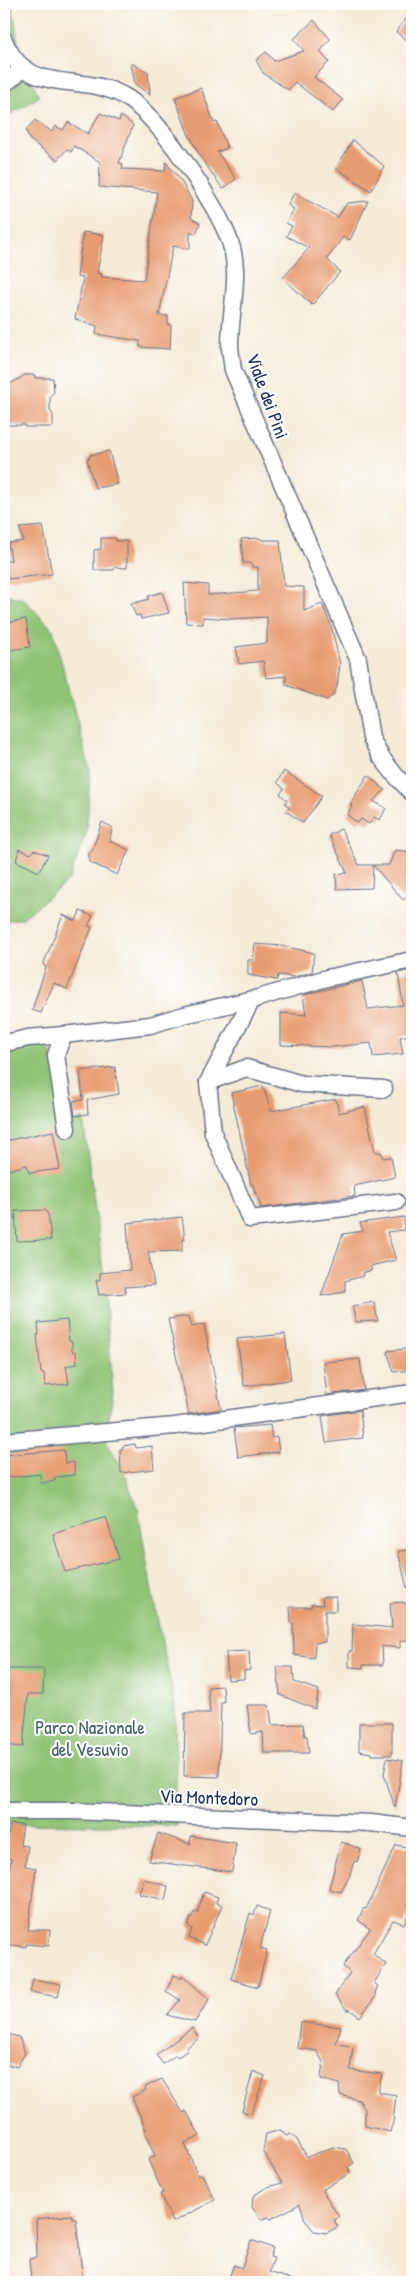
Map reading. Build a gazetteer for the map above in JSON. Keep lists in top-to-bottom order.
{
  "streets": {
    "street": ["Viale dei Pini", "Via Montedoro"]
  },
  "parks": ["Parco Nazionale del Vesuvio"]
}
